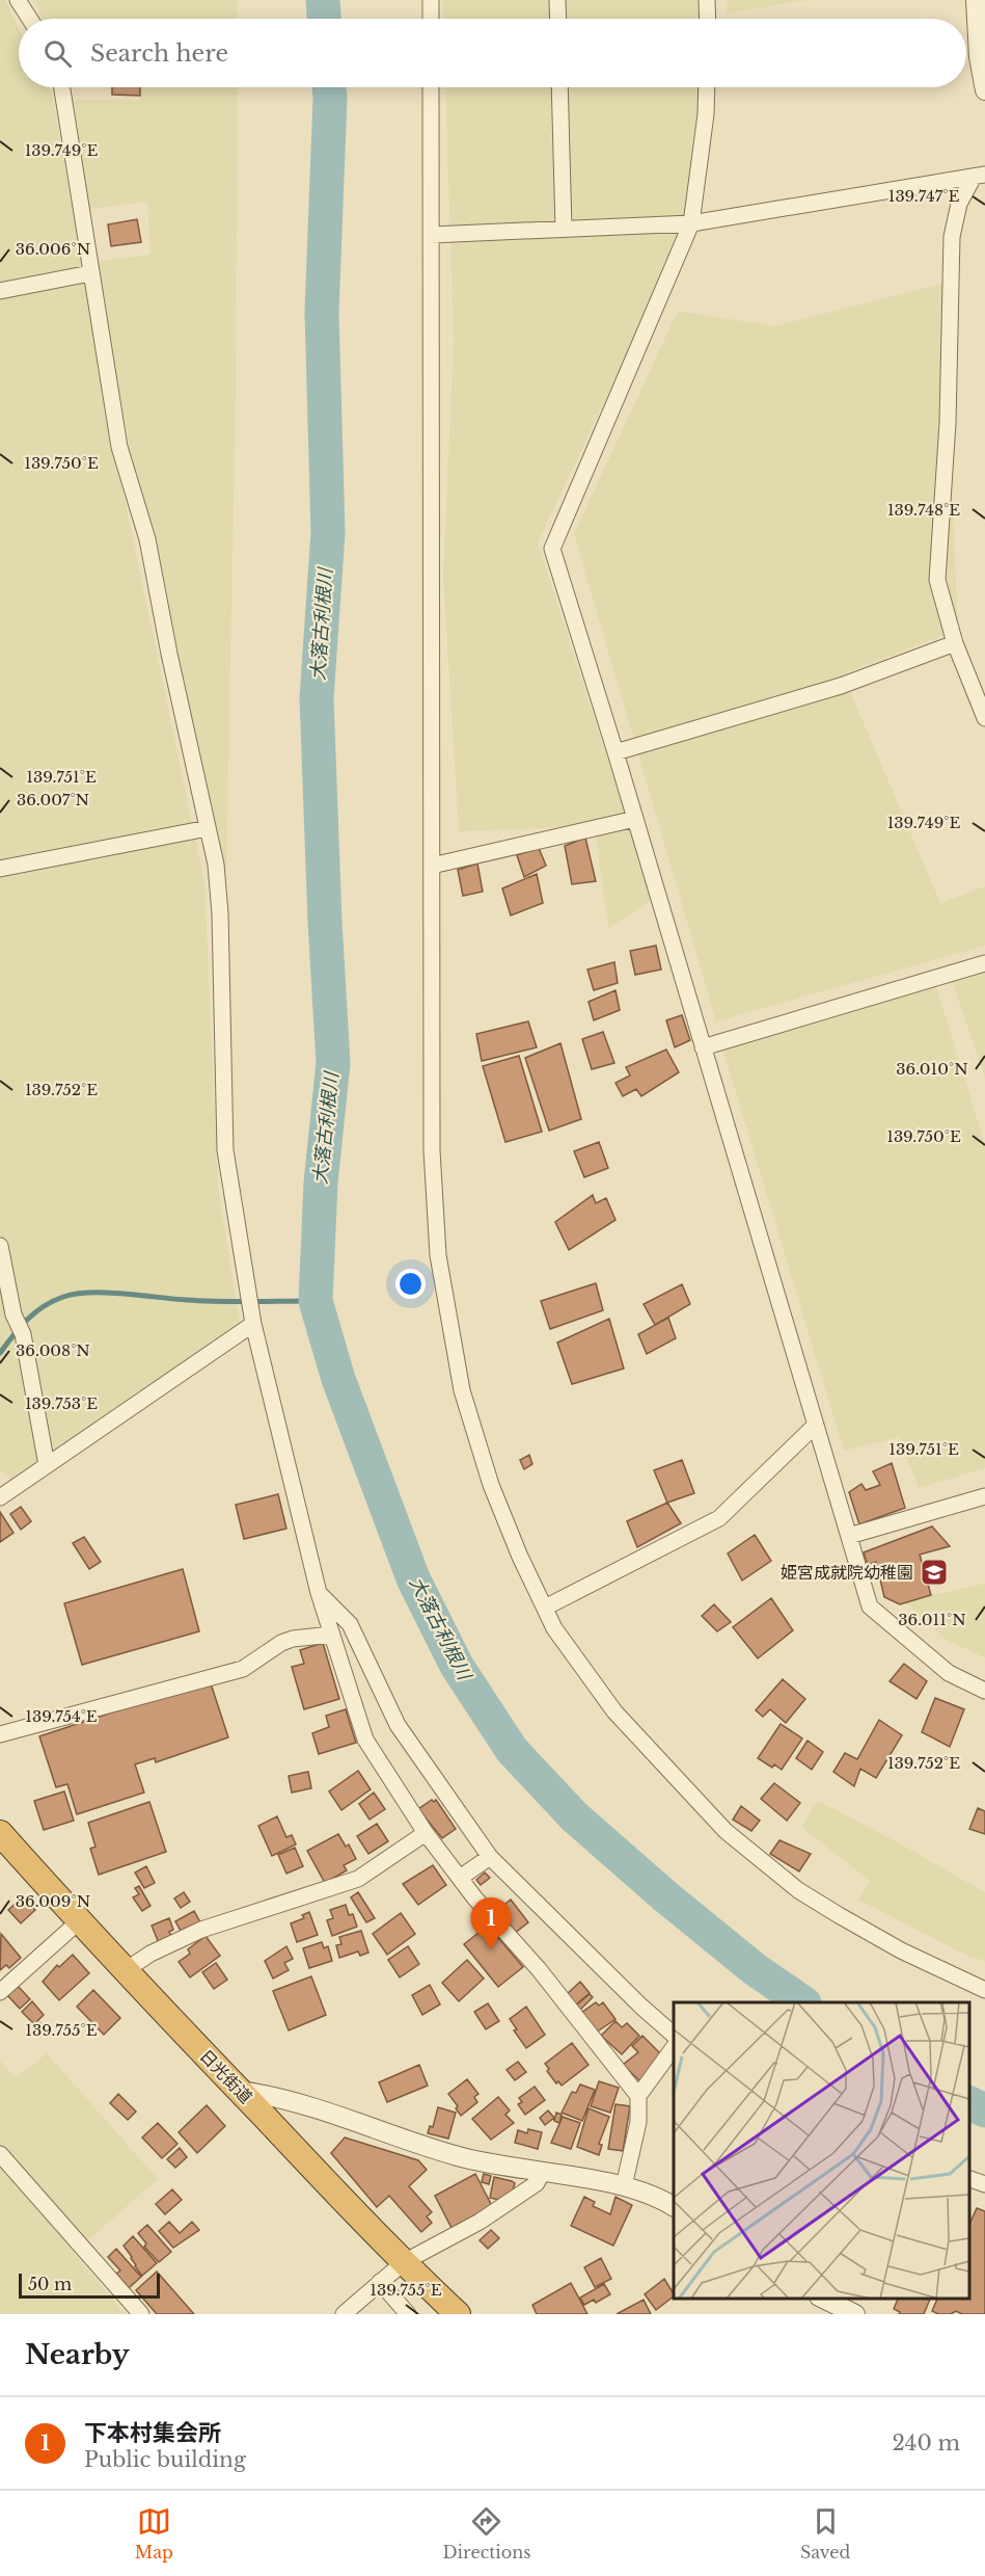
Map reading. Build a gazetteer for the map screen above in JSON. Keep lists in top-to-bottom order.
{
  "streets": {
    "highway": ["日光街道"]
  },
  "water": ["大落古利根川"],
  "places": {
    "school or university": ["姫宮成就院幼稚園"]
  },
  "scale_bar": "50 m",
  "page": {
    "search": "Search here",
    "pins": "1",
    "scale": "50 m",
    "heading": "Nearby",
    "list": [
      {
        "mark": "1",
        "name": "下本村集会所",
        "note": "Public building",
        "value": "240 m"
      }
    ],
    "nav": ["Map", "Directions", "Saved"]
  },
  "coordinates": [
    "139.749°E",
    "139.747°E",
    "36.006°N",
    "139.750°E",
    "139.748°E",
    "139.751°E",
    "36.007°N",
    "36.010°N",
    "139.752°E",
    "36.008°N",
    "139.753°E",
    "36.011°N",
    "139.754°E",
    "36.009°N",
    "139.755°E"
  ]
}
